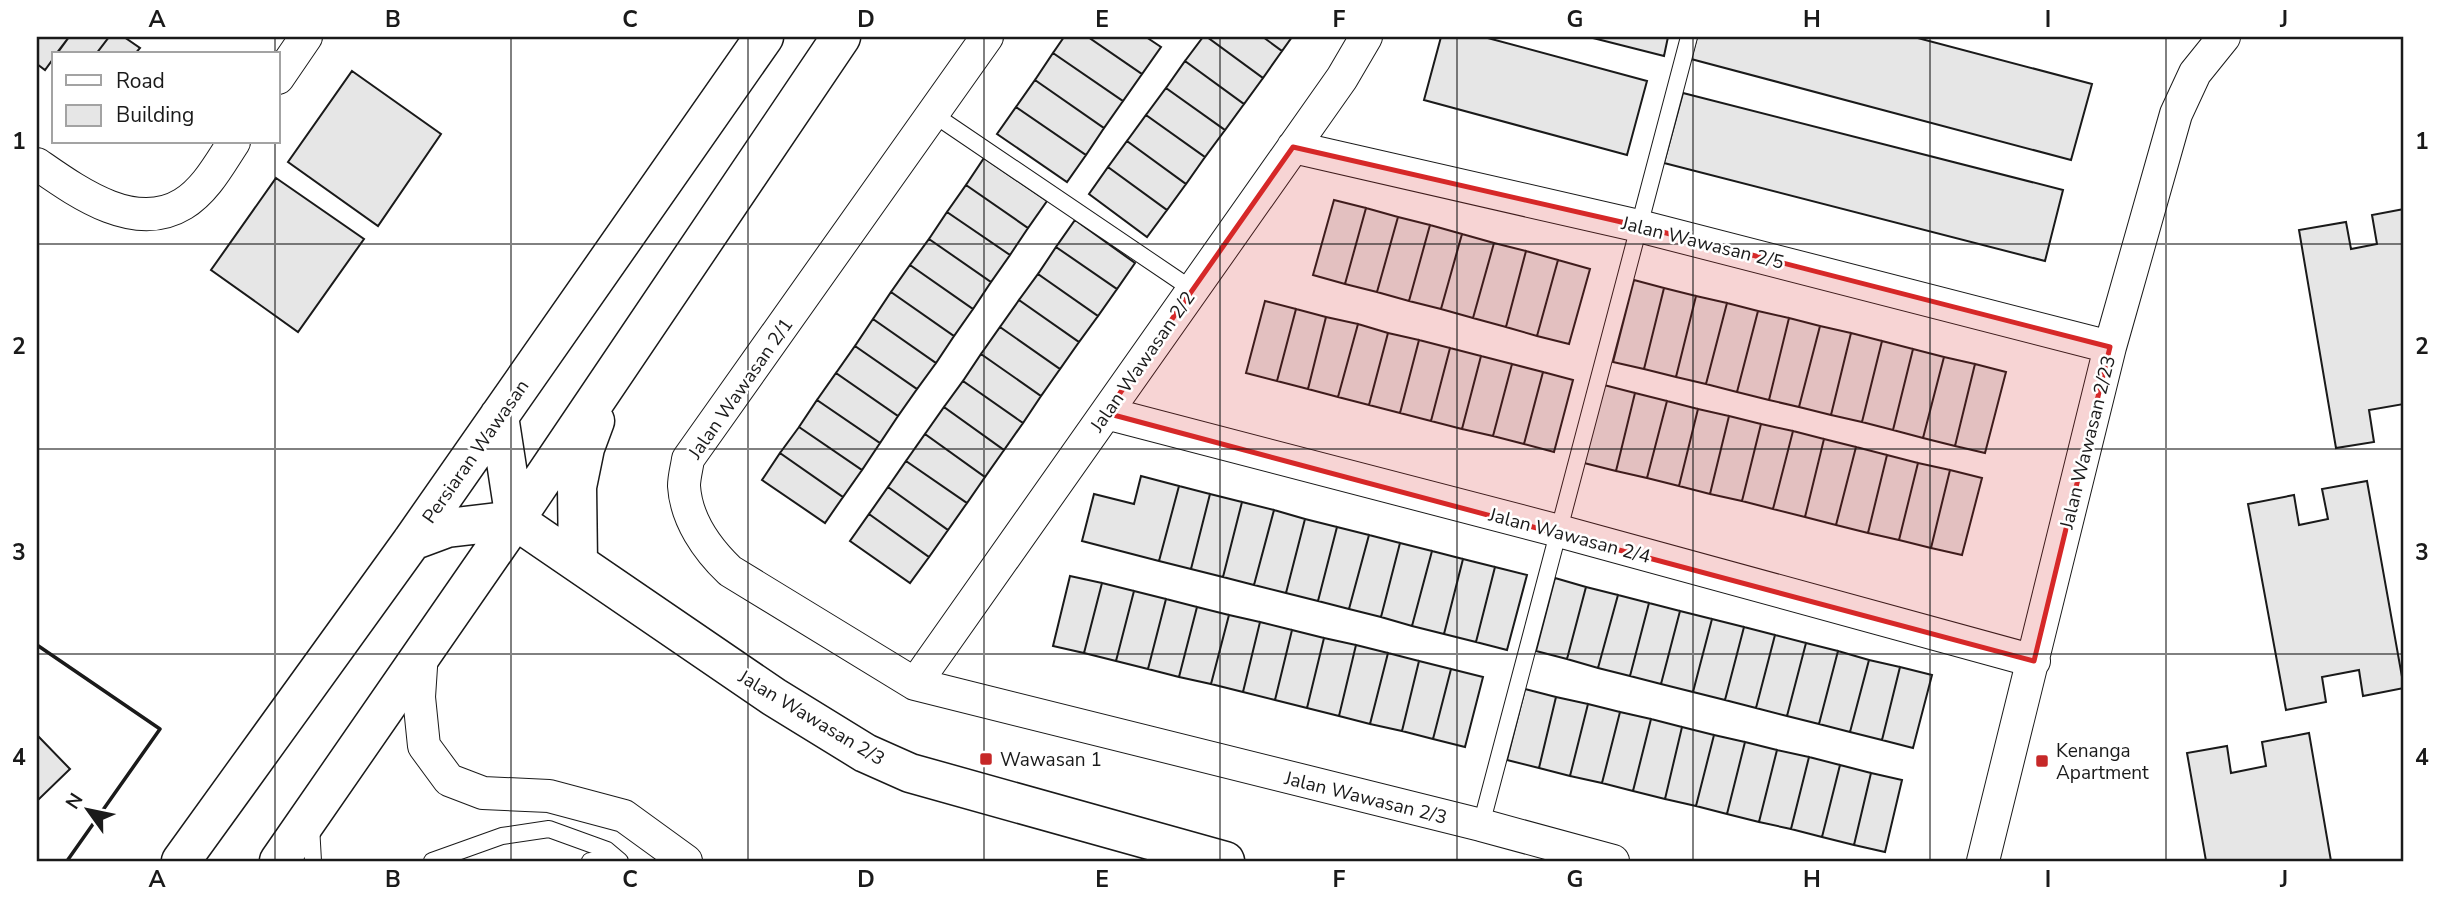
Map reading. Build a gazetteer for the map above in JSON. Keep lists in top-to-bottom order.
{
  "streets": {
    "main road": ["Persiaran Wawasan", "Jalan Wawasan 2/3"],
    "street": [
      "Jalan Wawasan 2/5",
      "Jalan Wawasan 2/2",
      "Jalan Wawasan 2/1",
      "Jalan Wawasan 2/23",
      "Jalan Wawasan 2/4"
    ]
  },
  "crossings": [
    ["Jalan Wawasan 2/5", "Jalan Wawasan 2/2"],
    ["Jalan Wawasan 2/5", "Jalan Wawasan 2/23"],
    ["Jalan Wawasan 2/2", "Jalan Wawasan 2/1"],
    ["Jalan Wawasan 2/2", "Jalan Wawasan 2/4"],
    ["Jalan Wawasan 2/2", "Jalan Wawasan 2/3"],
    ["Jalan Wawasan 2/1", "Jalan Wawasan 2/3"],
    ["Jalan Wawasan 2/23", "Jalan Wawasan 2/4"]
  ],
  "places": {
    "transit": ["Wawasan 1", "Kenanga Apartment"]
  },
  "legend": ["Road", "Building"],
  "north": "top left",
  "grid": {
    "columns": [
      "A",
      "B",
      "C",
      "D",
      "E",
      "F",
      "G",
      "H",
      "I",
      "J"
    ],
    "rows": [
      "1",
      "2",
      "3",
      "4"
    ]
  }
}
